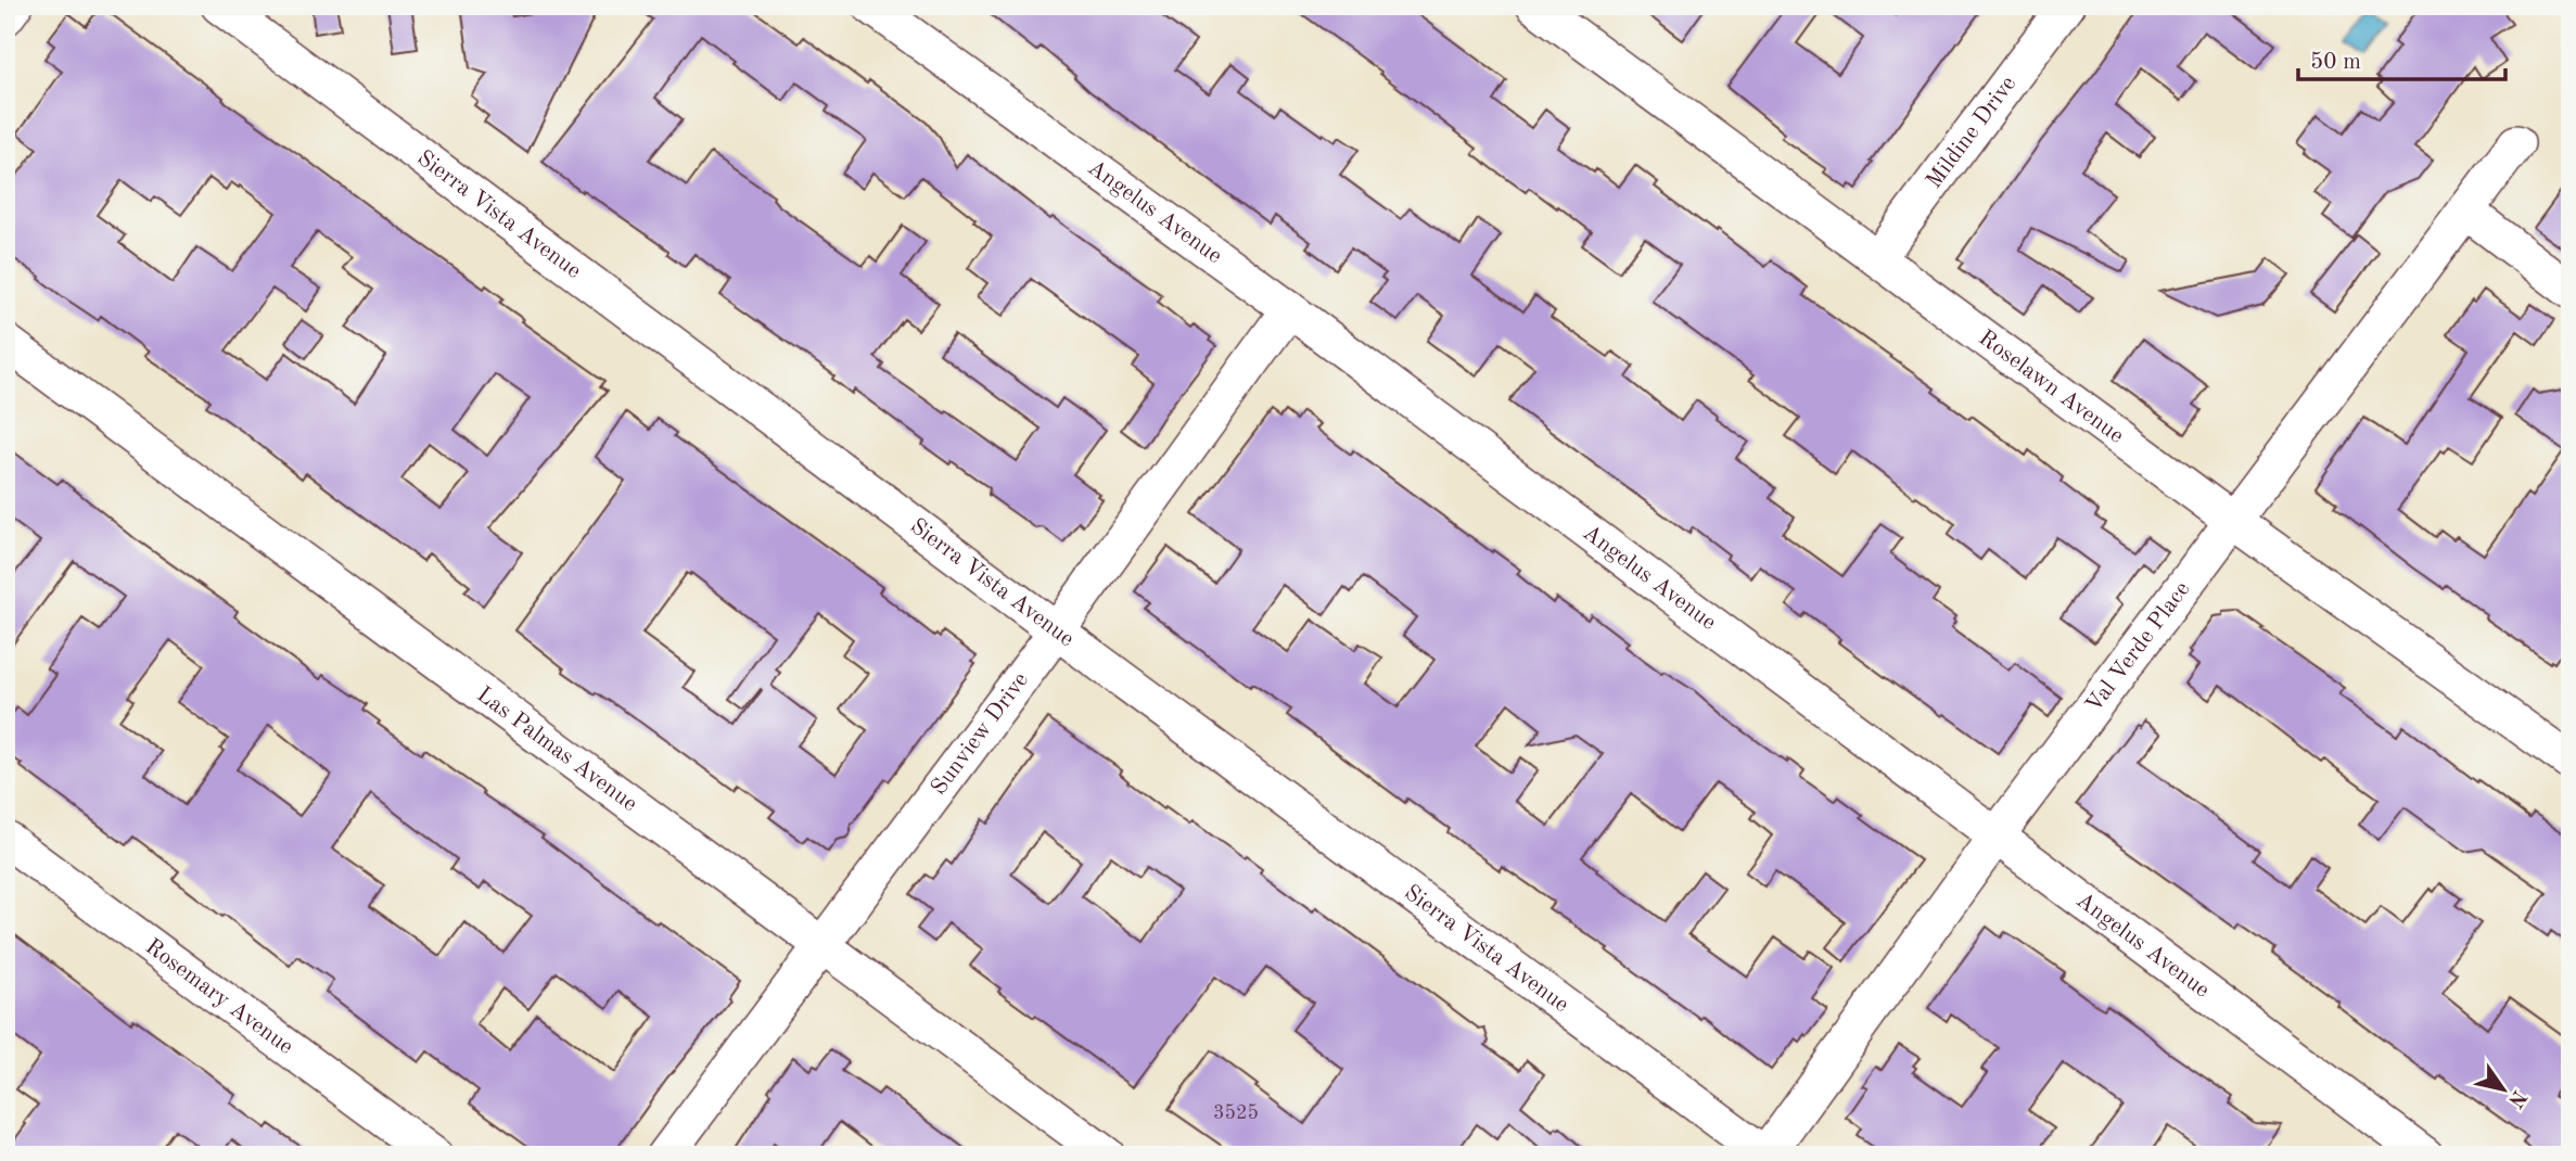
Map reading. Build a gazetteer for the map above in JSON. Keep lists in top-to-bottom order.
{
  "streets": {
    "street": [
      "Mildine Drive",
      "Angelus Avenue",
      "Sierra Vista Avenue",
      "Roselawn Avenue",
      "Val Verde Place",
      "Sunview Drive",
      "Las Palmas Avenue",
      "Rosemary Avenue"
    ]
  },
  "crossings": [
    ["Mildine Drive", "Roselawn Avenue"],
    ["Angelus Avenue", "Val Verde Place"],
    ["Angelus Avenue", "Sunview Drive"],
    ["Sierra Vista Avenue", "Val Verde Place"],
    ["Sierra Vista Avenue", "Sunview Drive"],
    ["Roselawn Avenue", "Val Verde Place"],
    ["Sunview Drive", "Las Palmas Avenue"]
  ],
  "house_numbers": ["3525"],
  "scale_bar": "50 m",
  "north": "bottom right"
}
